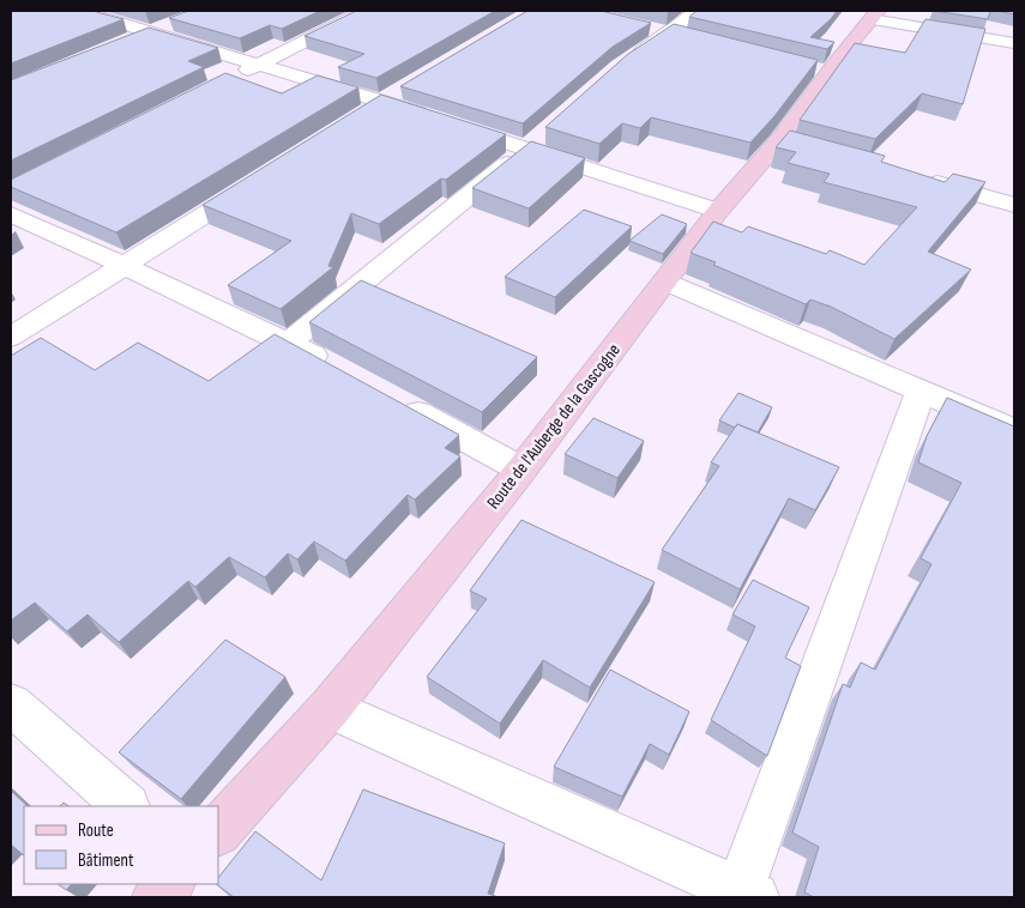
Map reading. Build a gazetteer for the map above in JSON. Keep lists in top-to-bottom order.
{
  "streets": {
    "street": ["Route de l'Auberge de la Gascogne"]
  },
  "legend": ["Route", "Bâtiment"]
}
